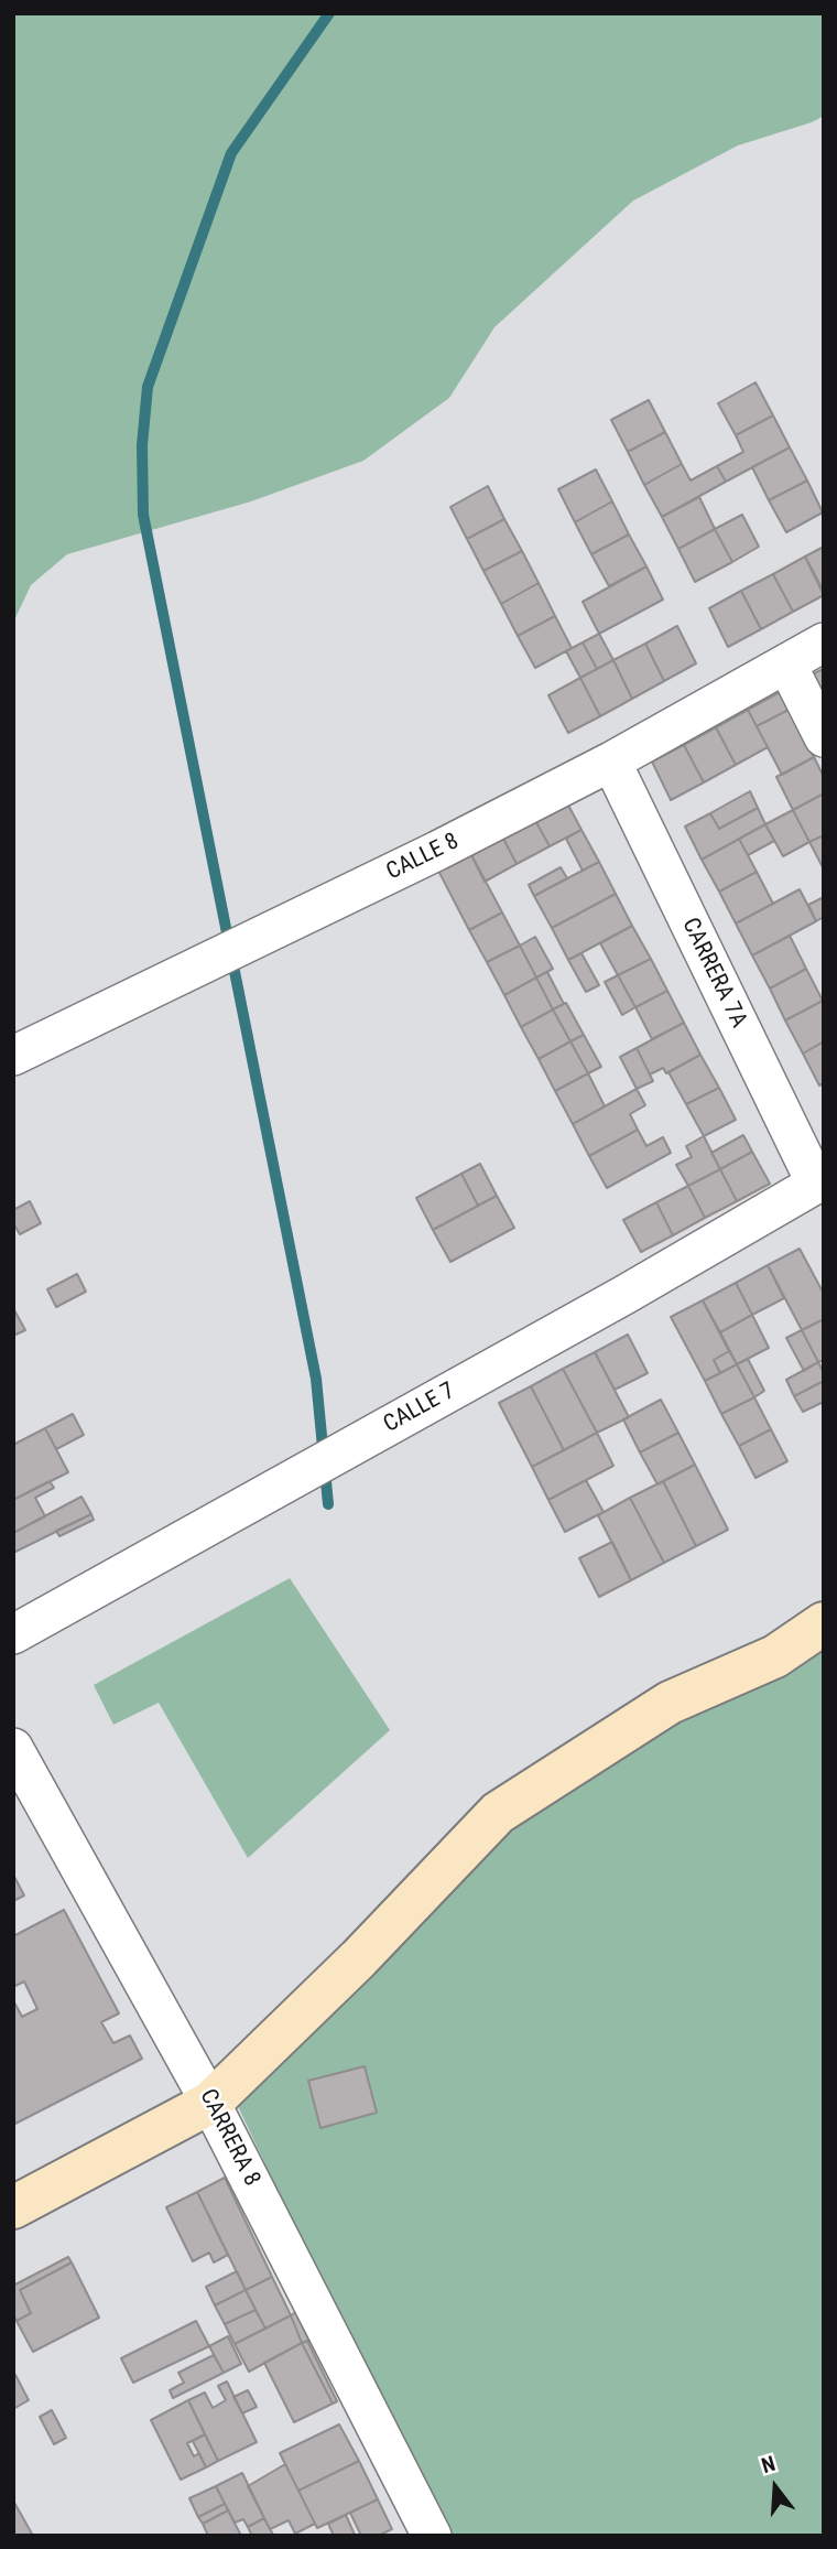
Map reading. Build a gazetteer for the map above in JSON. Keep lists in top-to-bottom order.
{
  "streets": {
    "street": [
      "CALLE 8",
      "CARRERA 7A",
      "CALLE 7",
      "CARRERA 8"
    ]
  },
  "crossings": [
    ["CALLE 8", "CARRERA 7A"],
    ["CARRERA 7A", "CALLE 7"]
  ],
  "north": "top"
}
